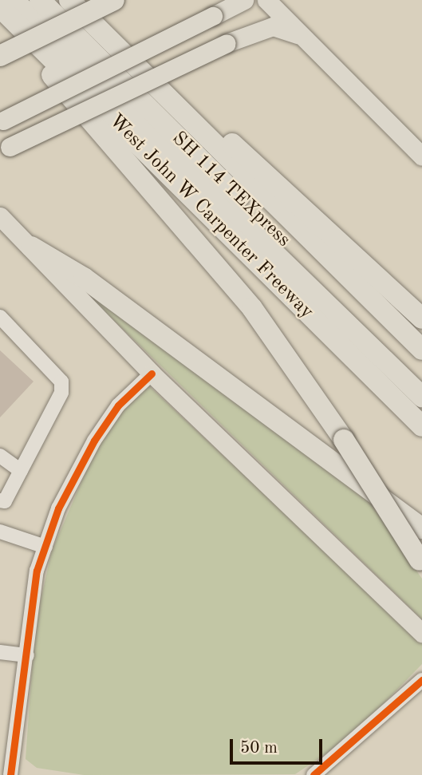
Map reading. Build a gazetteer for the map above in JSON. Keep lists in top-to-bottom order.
{
  "streets": {
    "highway": ["SH 114 TEXpress", "West John W Carpenter Freeway"]
  },
  "crossings": [
    ["SH 114 TEXpress", "West John W Carpenter Freeway"]
  ],
  "scale_bar": "50 m"
}
